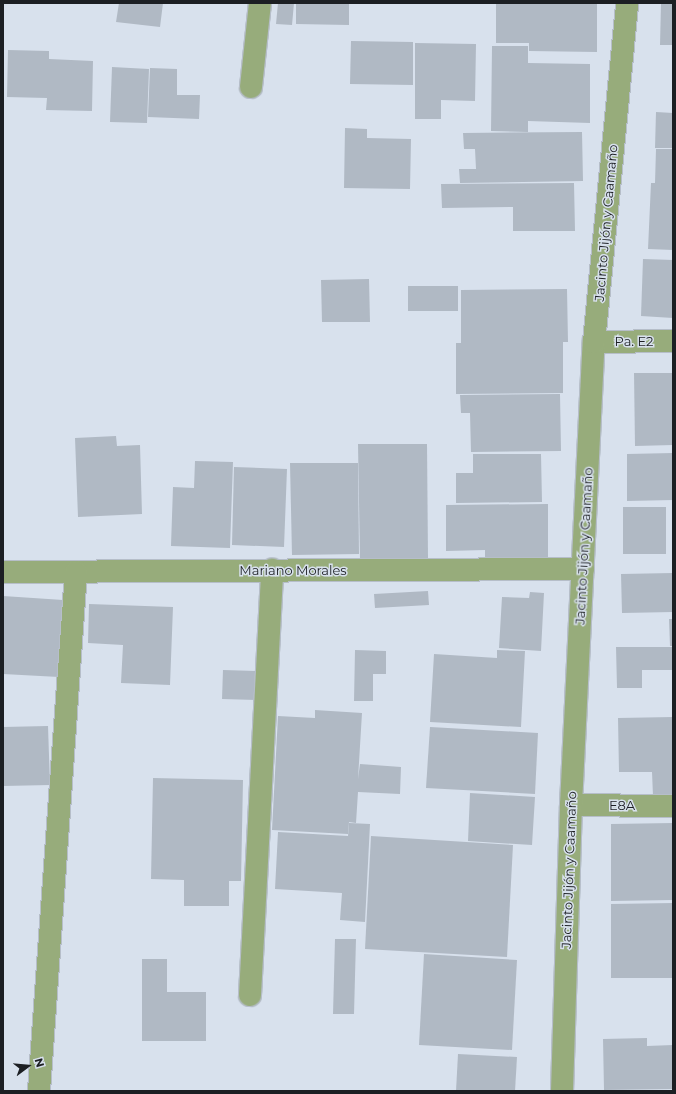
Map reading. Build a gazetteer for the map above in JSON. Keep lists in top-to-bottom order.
{
  "streets": {
    "street": [
      "Jacinto Jijón y Caamaño",
      "Pa. E2",
      "Mariano Morales",
      "E8A"
    ]
  },
  "crossings": [
    ["Jacinto Jijón y Caamaño", "Pa. E2"],
    ["Jacinto Jijón y Caamaño", "Mariano Morales"],
    ["Jacinto Jijón y Caamaño", "E8A"]
  ],
  "north": "right"
}
